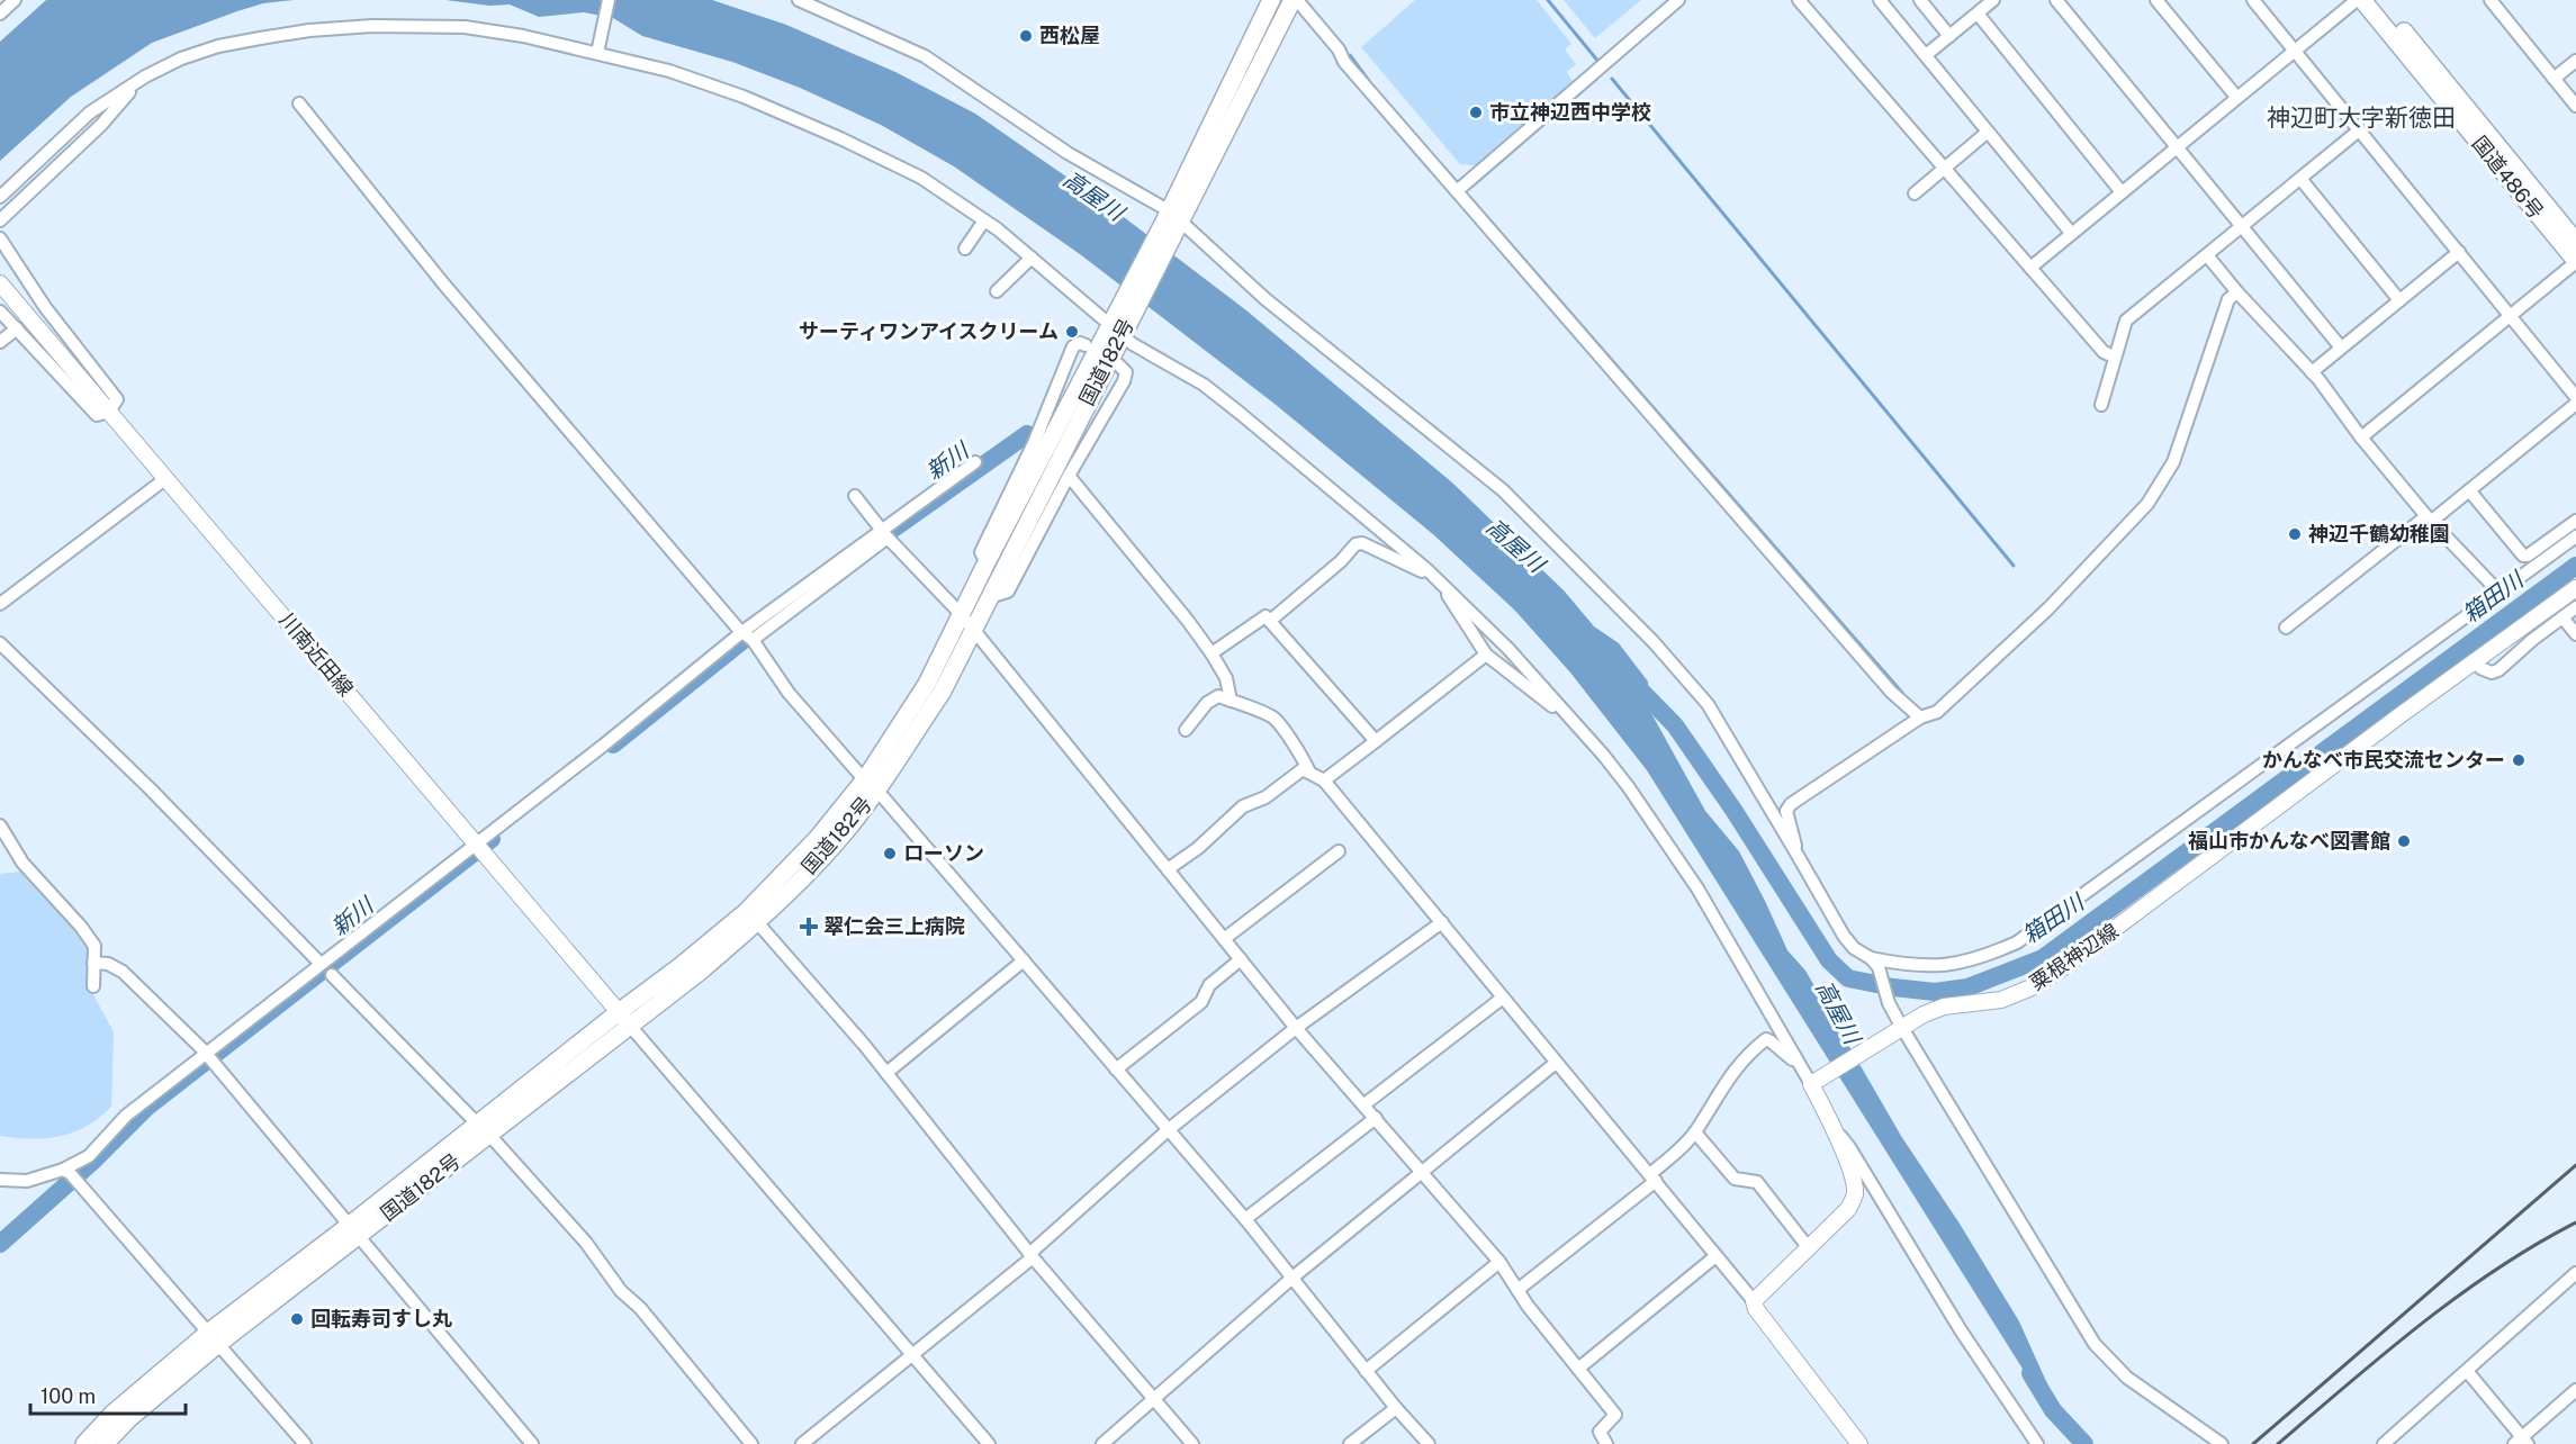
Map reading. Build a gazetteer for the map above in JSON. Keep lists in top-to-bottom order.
{
  "streets": {
    "highway": ["国道486号", "国道182号"],
    "main road": ["川南近田線", "粟根神辺線"]
  },
  "crossings": [
    ["国道182号", "川南近田線"]
  ],
  "districts": ["神辺町大字新徳田"],
  "water": ["高屋川", "新川", "箱田川"],
  "places": {
    "other": [
      "西松屋",
      "市立神辺西中学校",
      "サーティワンアイスクリーム",
      "神辺千鶴幼稚園",
      "かんなべ市民交流センター",
      "福山市かんなべ図書館",
      "ローソン",
      "回転寿司すし丸"
    ],
    "health": ["翠仁会三上病院"]
  },
  "scale_bar": "100 m"
}
